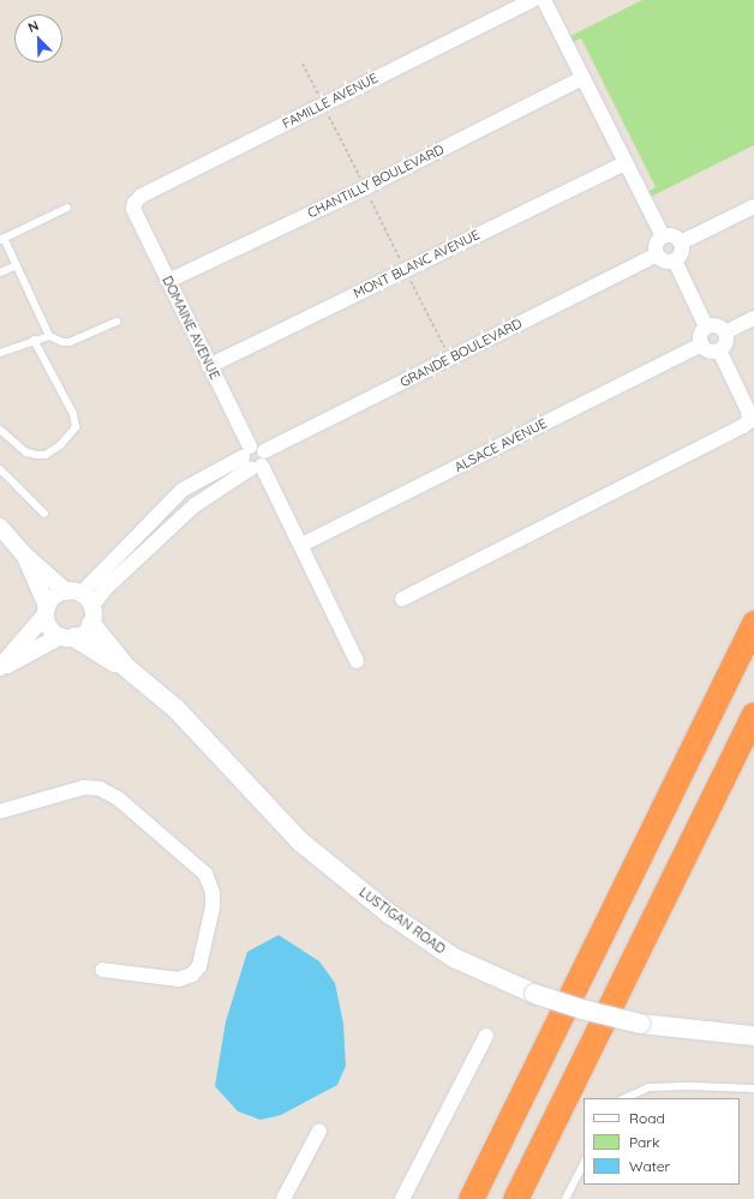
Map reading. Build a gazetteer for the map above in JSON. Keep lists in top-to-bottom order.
{
  "streets": {
    "main road": ["LUSTIGAN ROAD"],
    "street": [
      "FAMILLE AVENUE",
      "CHANTILLY BOULEVARD",
      "MONT BLANC AVENUE",
      "DOMAINE AVENUE",
      "GRANDE BOULEVARD",
      "ALSACE AVENUE"
    ]
  },
  "crossings": [
    ["FAMILLE AVENUE", "DOMAINE AVENUE"],
    ["CHANTILLY BOULEVARD", "DOMAINE AVENUE"],
    ["MONT BLANC AVENUE", "DOMAINE AVENUE"],
    ["DOMAINE AVENUE", "GRANDE BOULEVARD"],
    ["DOMAINE AVENUE", "ALSACE AVENUE"]
  ],
  "legend": ["Road", "Park", "Water"],
  "north": "top left"
}
